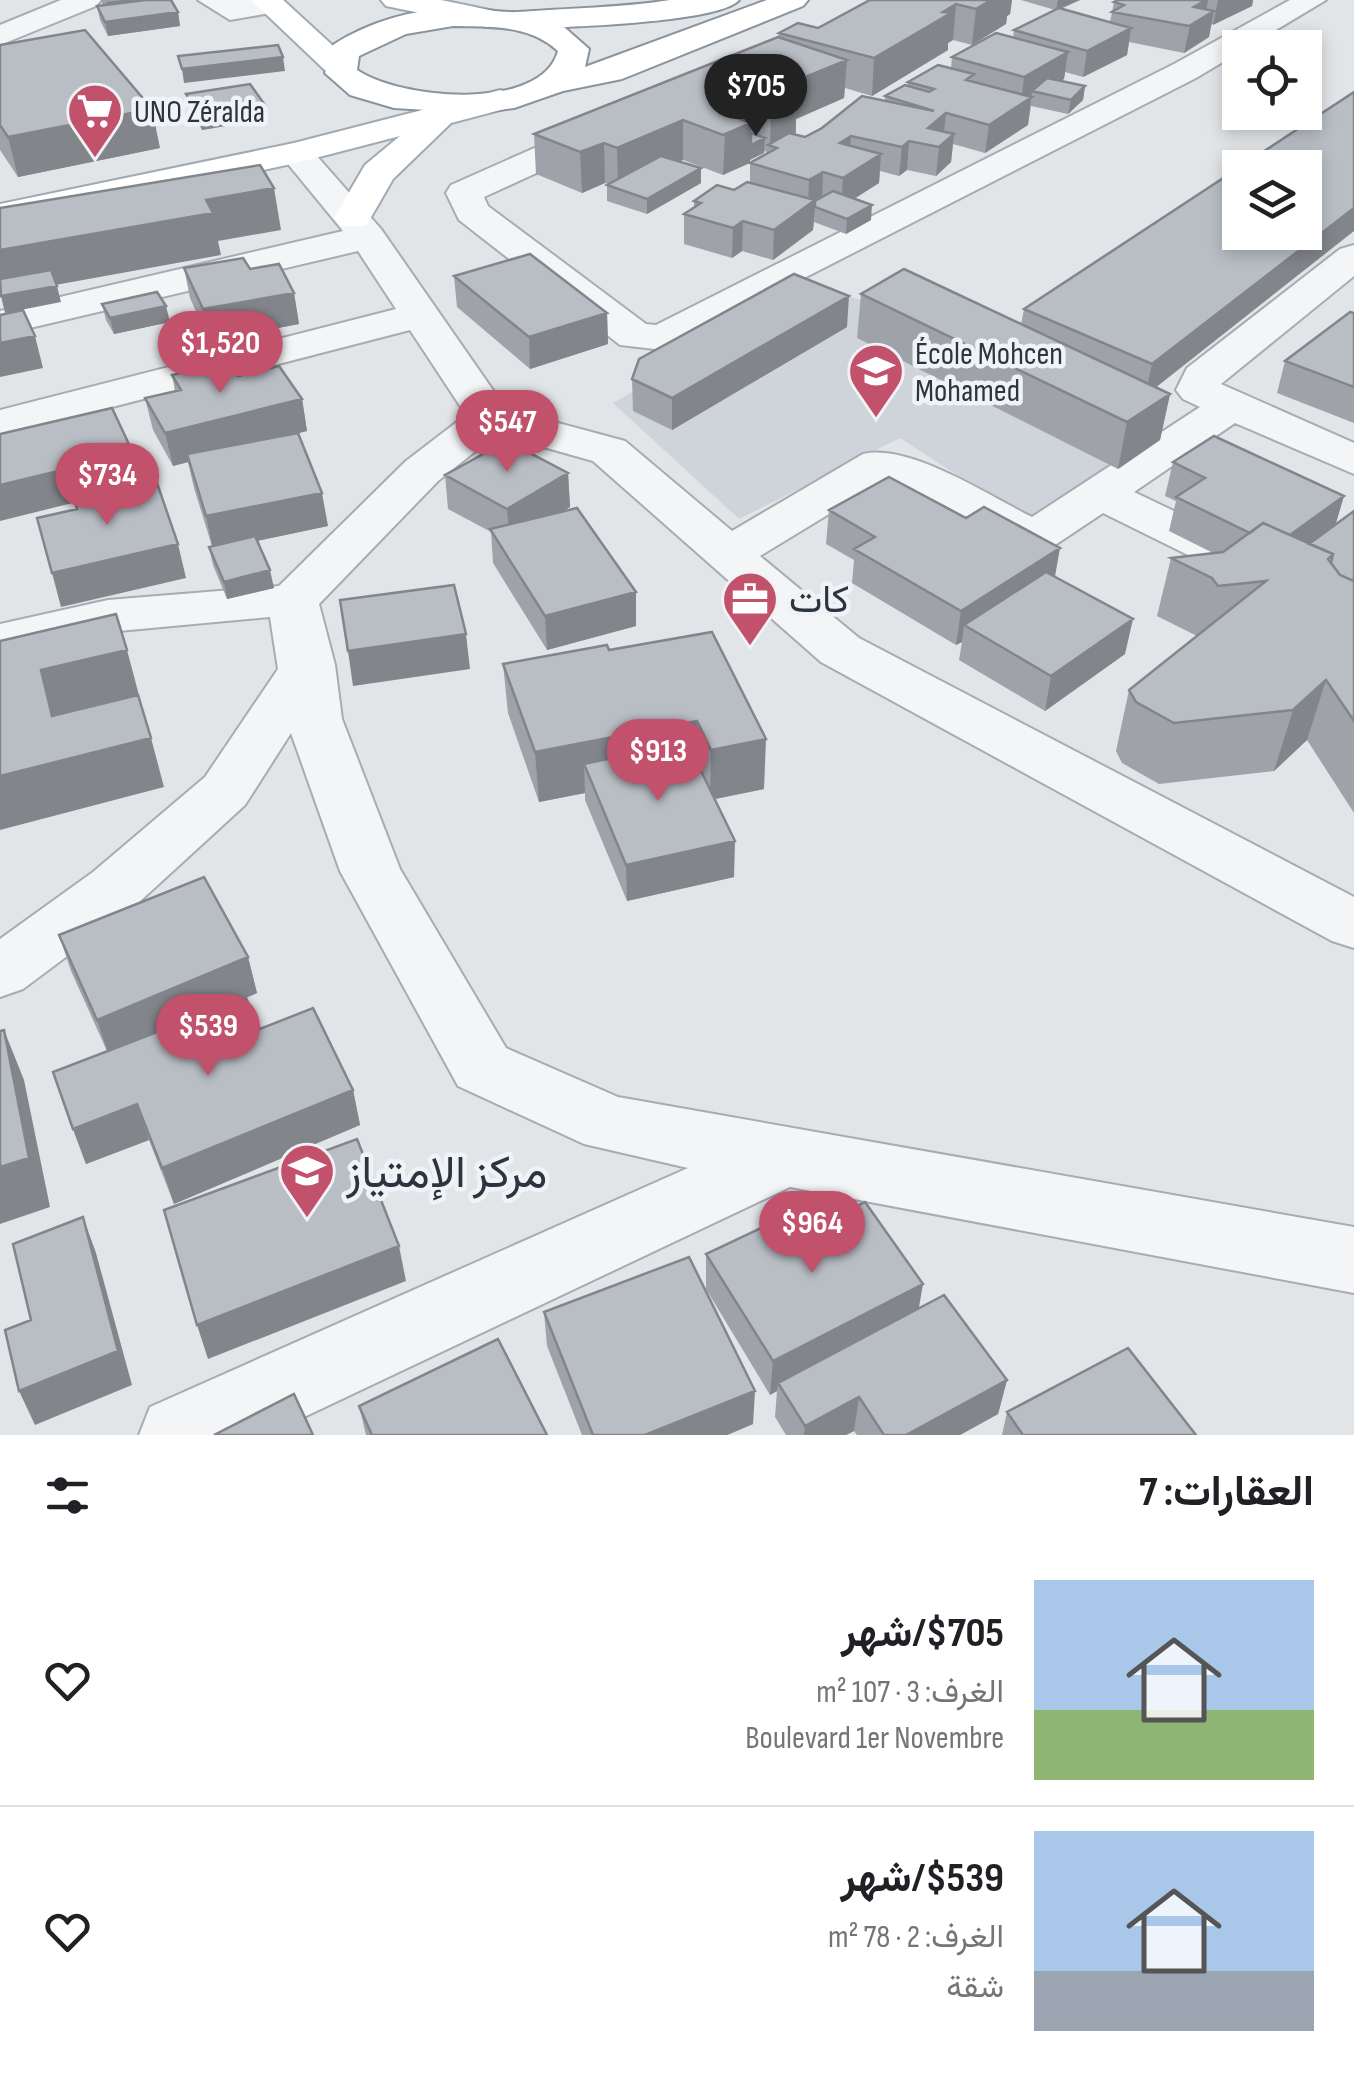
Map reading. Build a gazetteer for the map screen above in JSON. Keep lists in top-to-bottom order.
{
  "places": {
    "supermarket": ["UNO Zéralda"],
    "school or university": ["École Mohcen Mohamed", "مركز الإمتياز"],
    "office": ["كات"]
  },
  "page": {
    "price": [
      "$705",
      "$1,520",
      "$547",
      "$734",
      "$913",
      "$539",
      "$964"
    ],
    "heading": "العقارات: 7",
    "list": [
      {
        "name": "$705/شهر",
        "note": "الغرف: 3 · 107 m² · Boulevard 1er Novembre"
      },
      {
        "name": "$539/شهر",
        "note": "الغرف: 2 · 78 m² · شقة"
      }
    ]
  }
}
